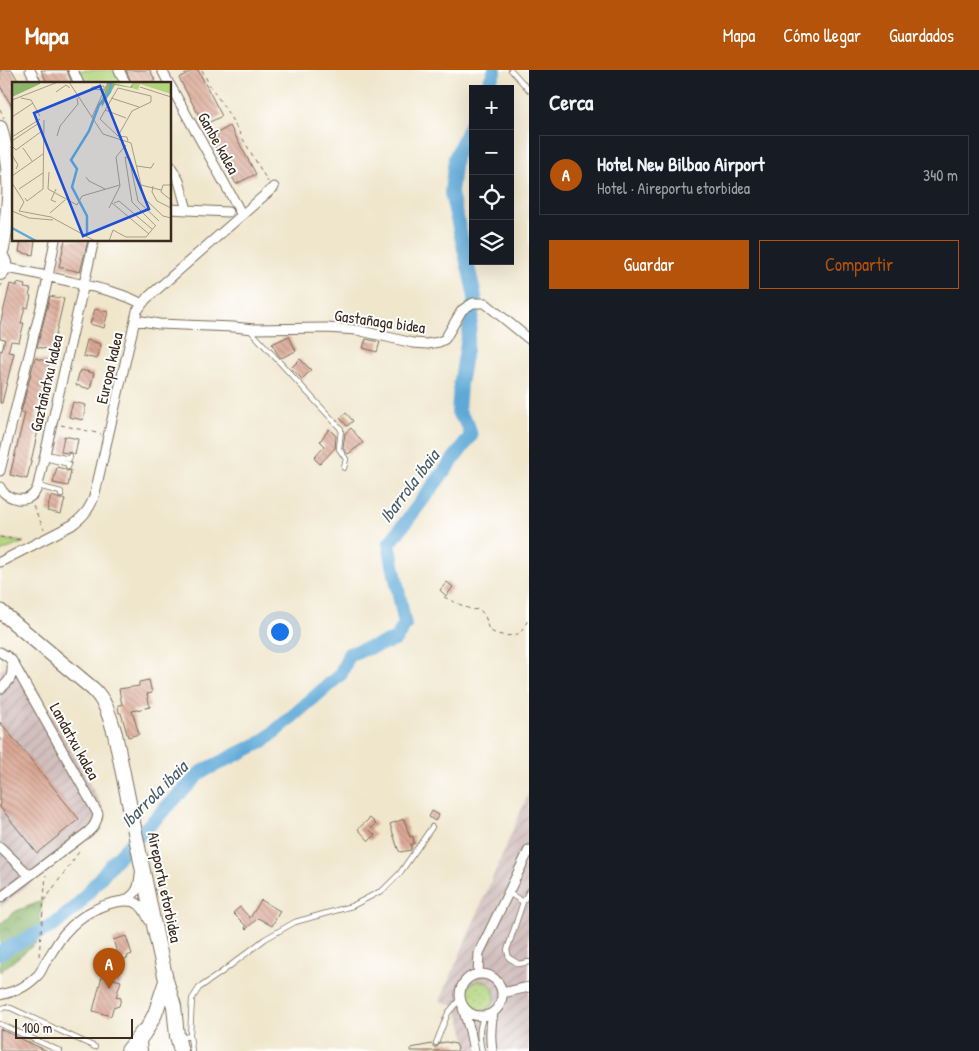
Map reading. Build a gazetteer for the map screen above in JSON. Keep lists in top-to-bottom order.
{
  "streets": {
    "main road": ["Aireportu etorbidea"],
    "street": [
      "Ganbe kalea",
      "Gastañaga bidea",
      "Europa kalea",
      "Gaztañatxu kalea",
      "Landatxu kalea"
    ]
  },
  "crossings": [
    ["Ganbe kalea", "Europa kalea"],
    ["Gastañaga bidea", "Europa kalea"]
  ],
  "water": ["Ibarrola ibaia"],
  "scale_bar": "100 m",
  "page": {
    "header": "Mapa",
    "nav": ["Mapa", "Cómo llegar", "Guardados"],
    "heading": "Cerca",
    "map_buttons": ["+", "−"],
    "list": [
      {
        "mark": "A",
        "name": "Hotel New Bilbao Airport",
        "note": "Hotel · Aireportu etorbidea",
        "value": "340 m"
      }
    ],
    "buttons": ["Guardar", "Compartir"],
    "pins": "A",
    "scale": "100 m"
  }
}
